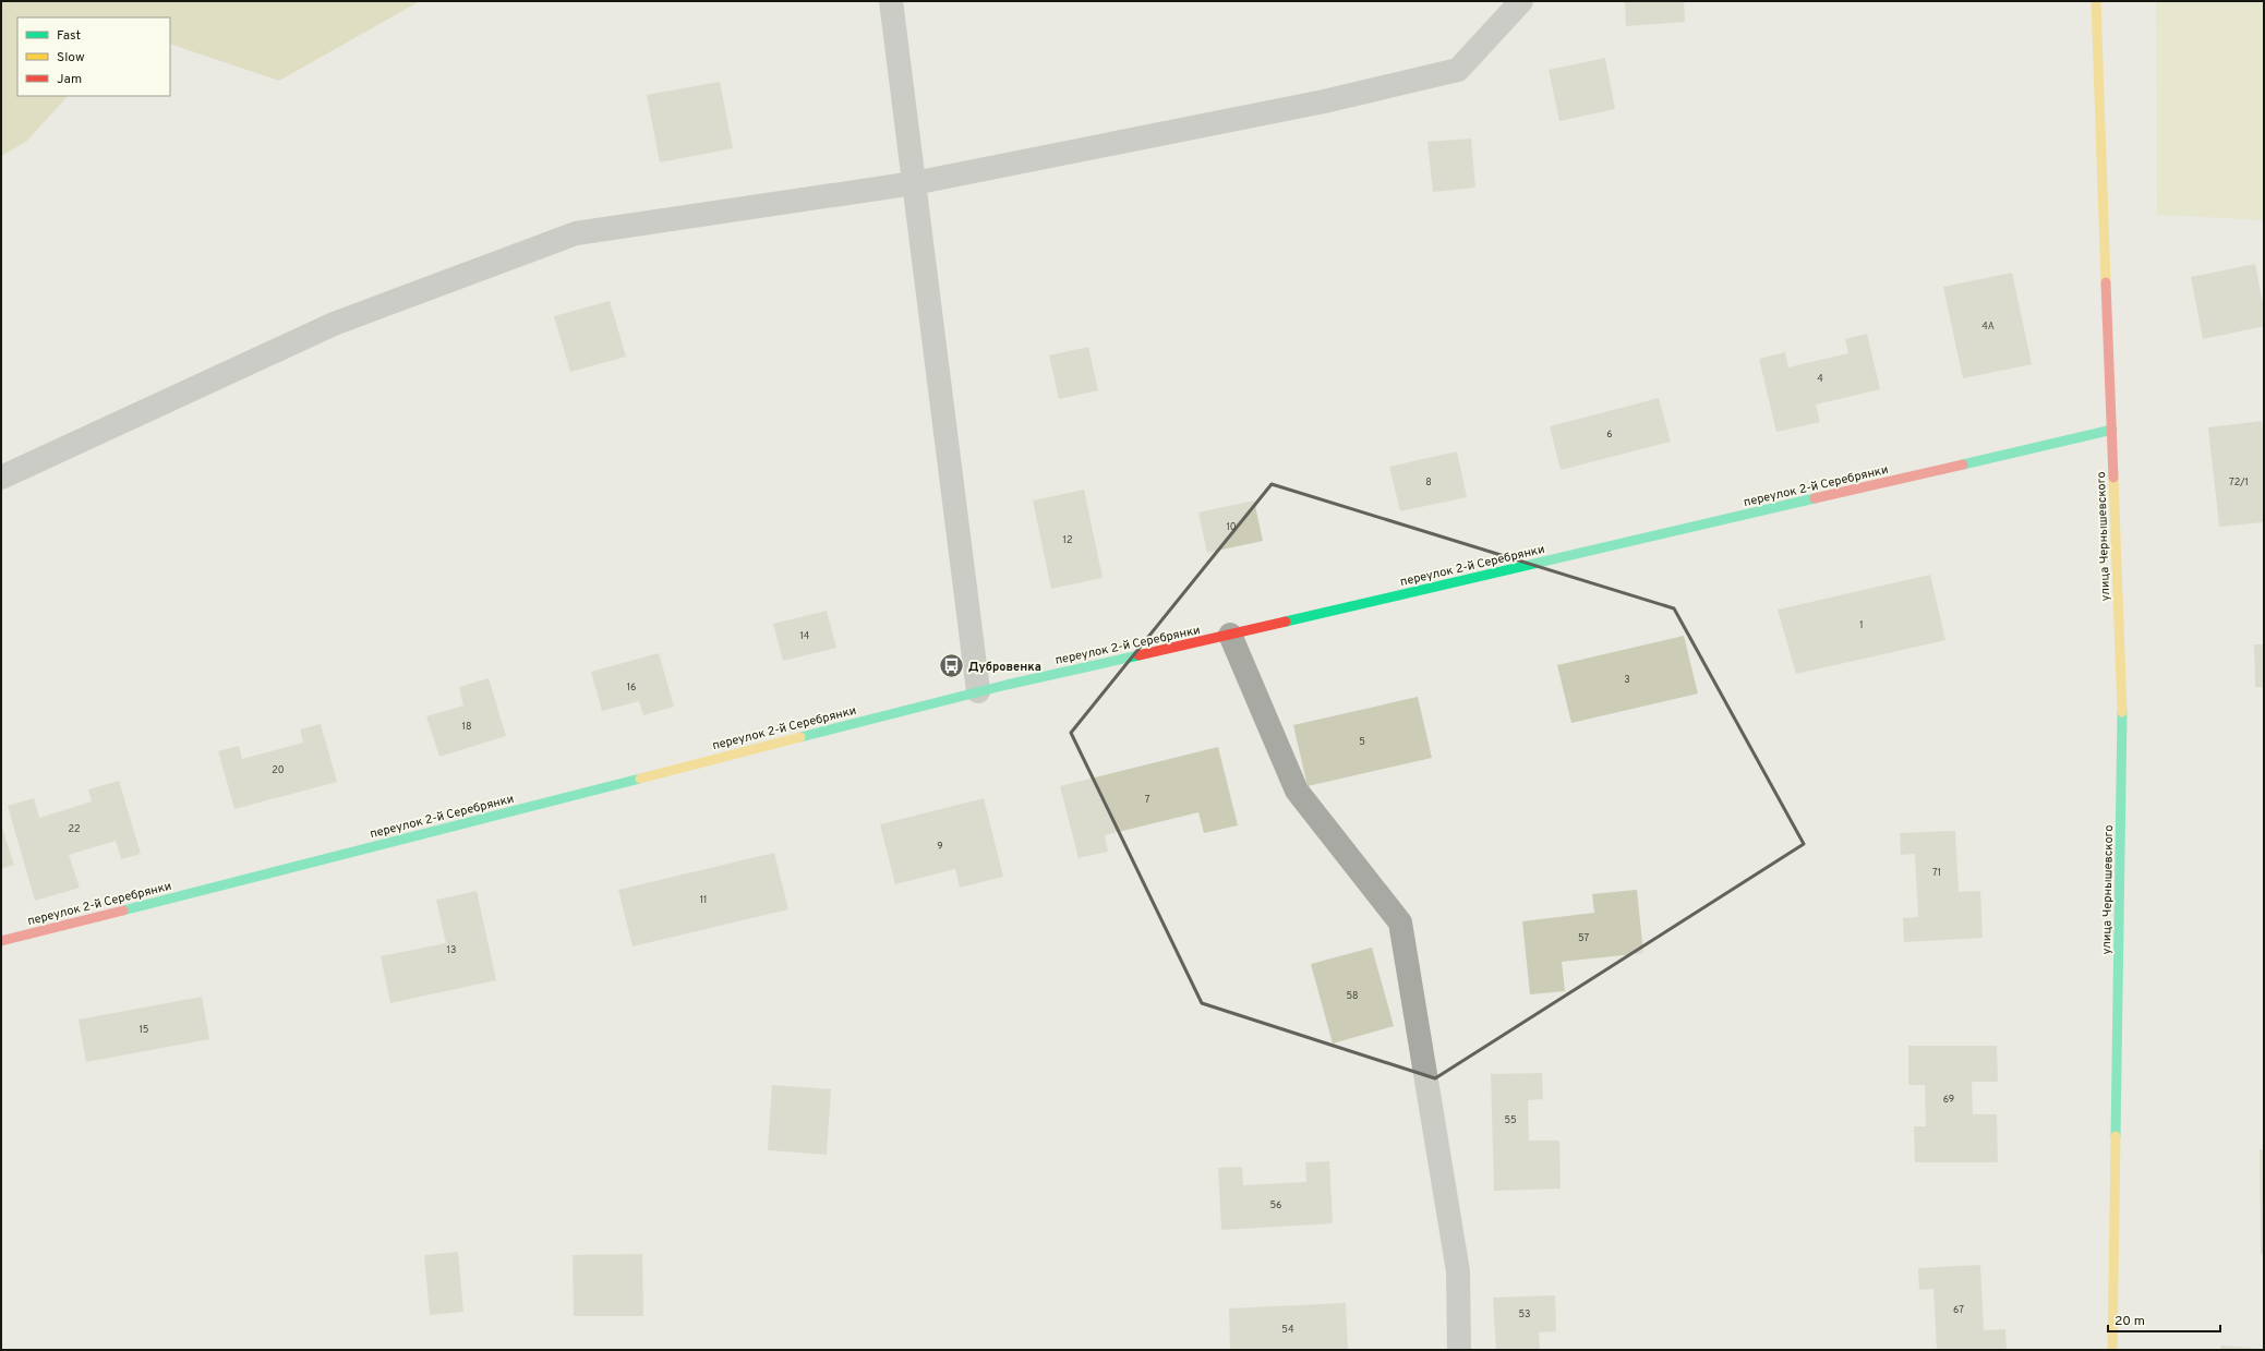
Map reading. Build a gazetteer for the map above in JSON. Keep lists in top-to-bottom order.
{
  "streets": {
    "street": ["переулок 2-й Серебрянки", "улица Чернышевского"]
  },
  "crossings": [
    ["переулок 2-й Серебрянки", "улица Чернышевского"]
  ],
  "places": {
    "bus stop": ["Дубровенка"]
  },
  "house_numbers": [
    "4А",
    "4",
    "6",
    "8",
    "72/1",
    "10",
    "12",
    "1",
    "14",
    "3",
    "16",
    "18",
    "5",
    "20",
    "7",
    "22",
    "9",
    "71",
    "11",
    "57",
    "13",
    "58",
    "15",
    "69",
    "55",
    "56",
    "67",
    "53",
    "54"
  ],
  "legend": ["Fast", "Slow", "Jam"],
  "scale_bar": "20 m"
}
